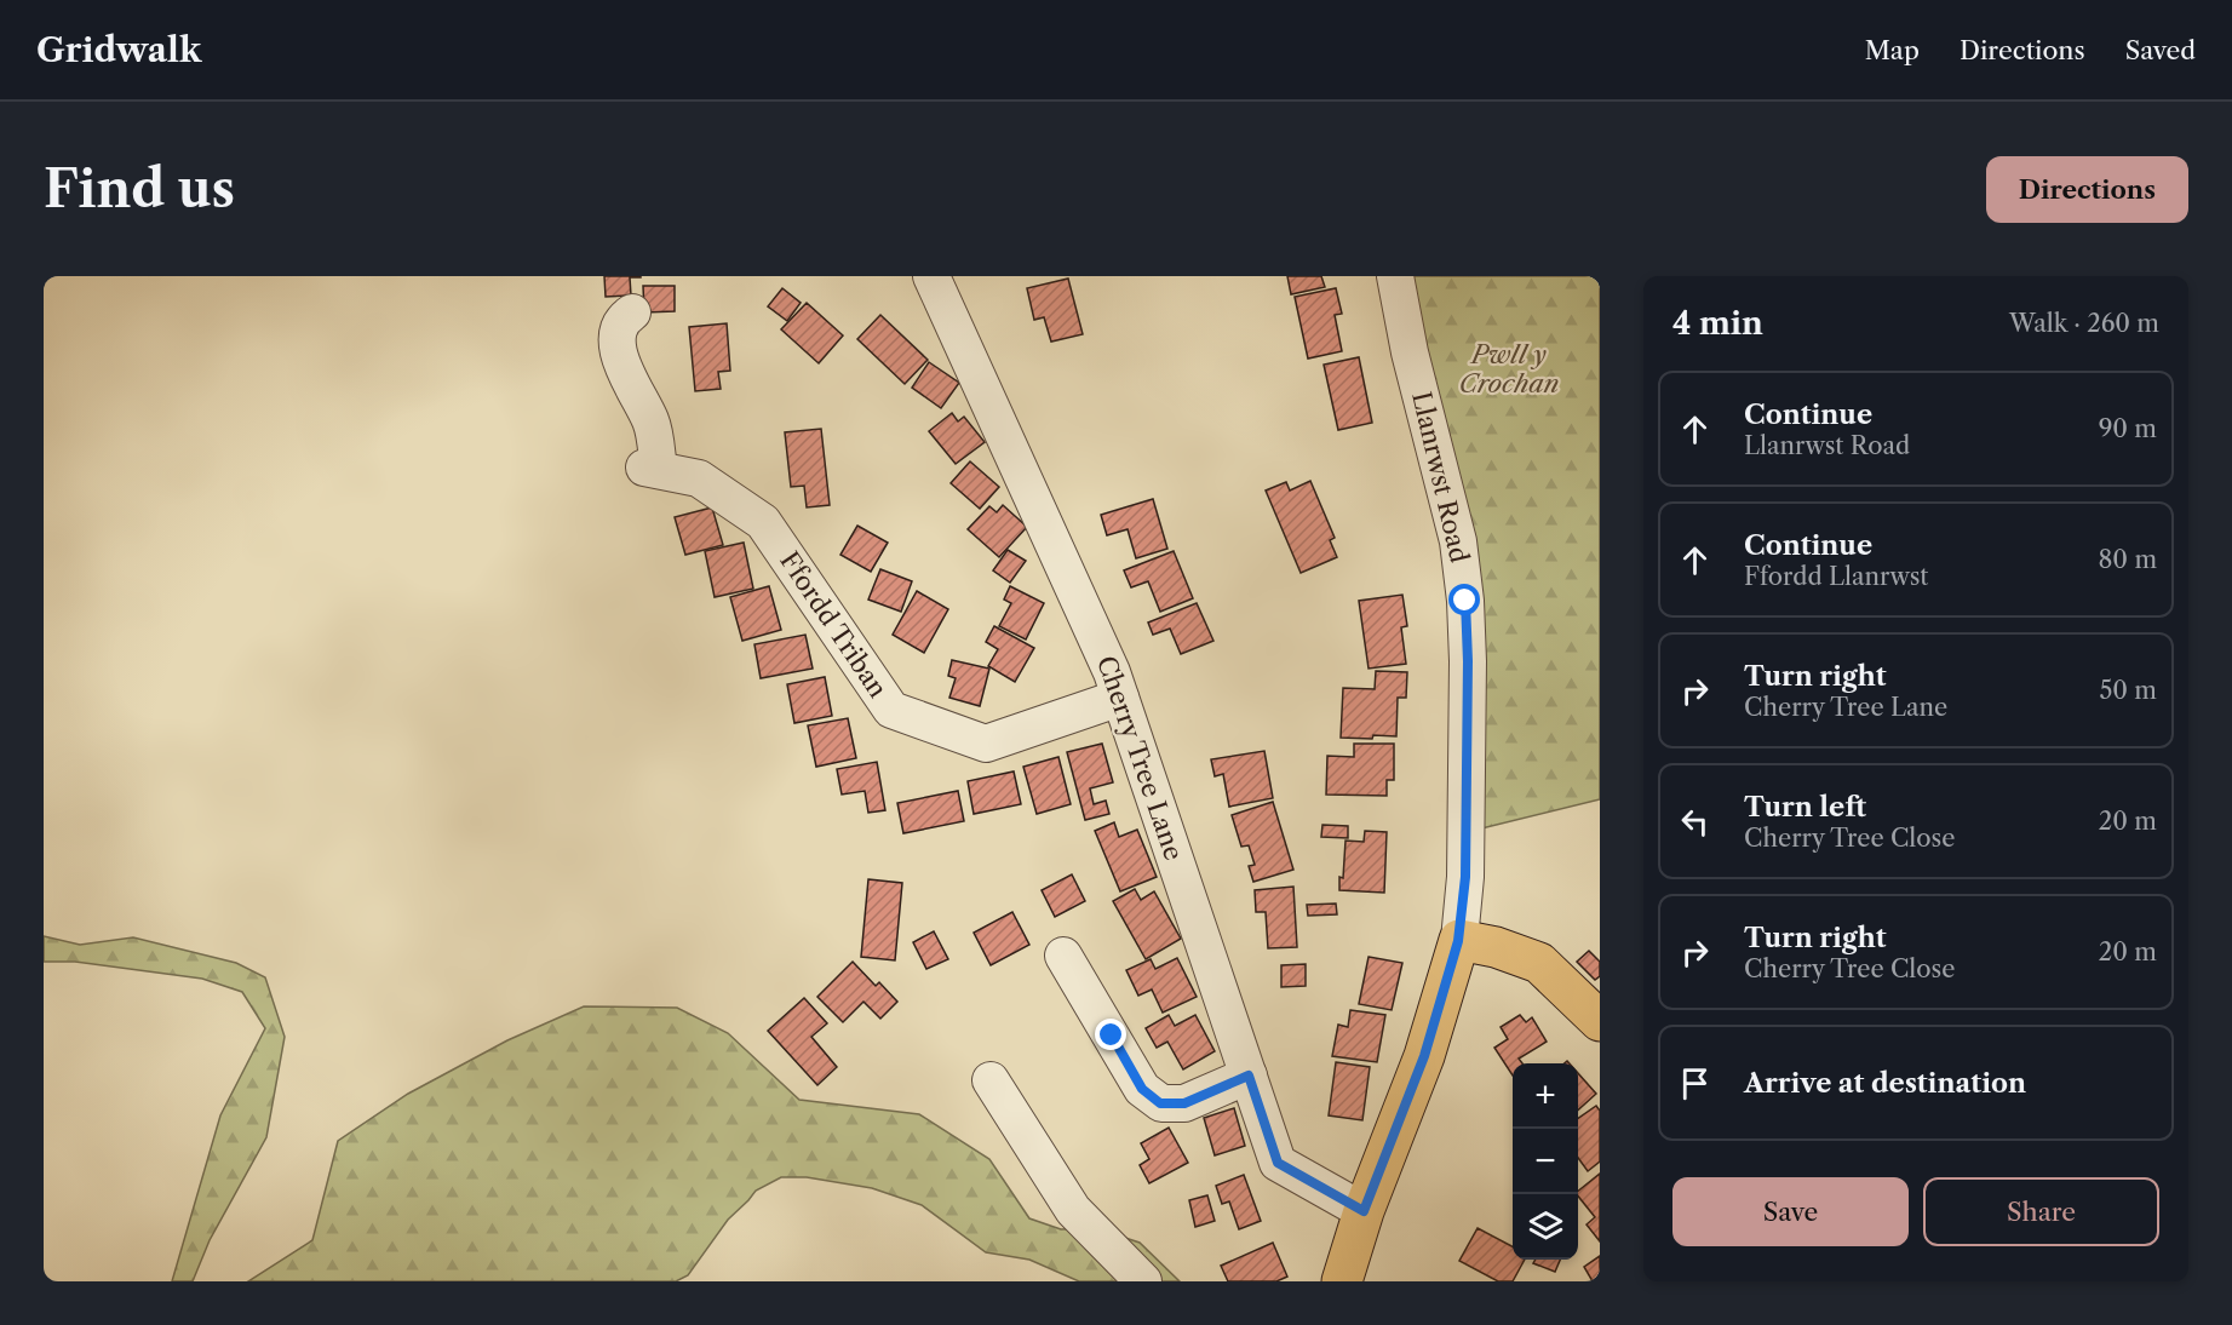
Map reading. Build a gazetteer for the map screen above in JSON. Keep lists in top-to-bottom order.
{
  "streets": {
    "street": ["Llanrwst Road", "Ffordd Triban", "Cherry Tree Lane"]
  },
  "crossings": [
    ["Ffordd Triban", "Cherry Tree Lane"]
  ],
  "parks": ["Pwll y Crochan"],
  "page": {
    "header": "Gridwalk",
    "nav": ["Map", "Directions", "Saved"],
    "buttons": [
      "Directions",
      ["Save", "Share"]
    ],
    "title": "Find us",
    "heading": ["4 min", "Walk · 260 m"],
    "list": [
      ["Continue", "Llanrwst Road", "90 m"],
      ["Continue", "Ffordd Llanrwst", "80 m"],
      ["Turn right", "Cherry Tree Lane", "50 m"],
      ["Turn left", "Cherry Tree Close", "20 m"],
      ["Turn right", "Cherry Tree Close", "20 m"],
      "Arrive at destination"
    ],
    "map_buttons": ["+", "−"]
  }
}
